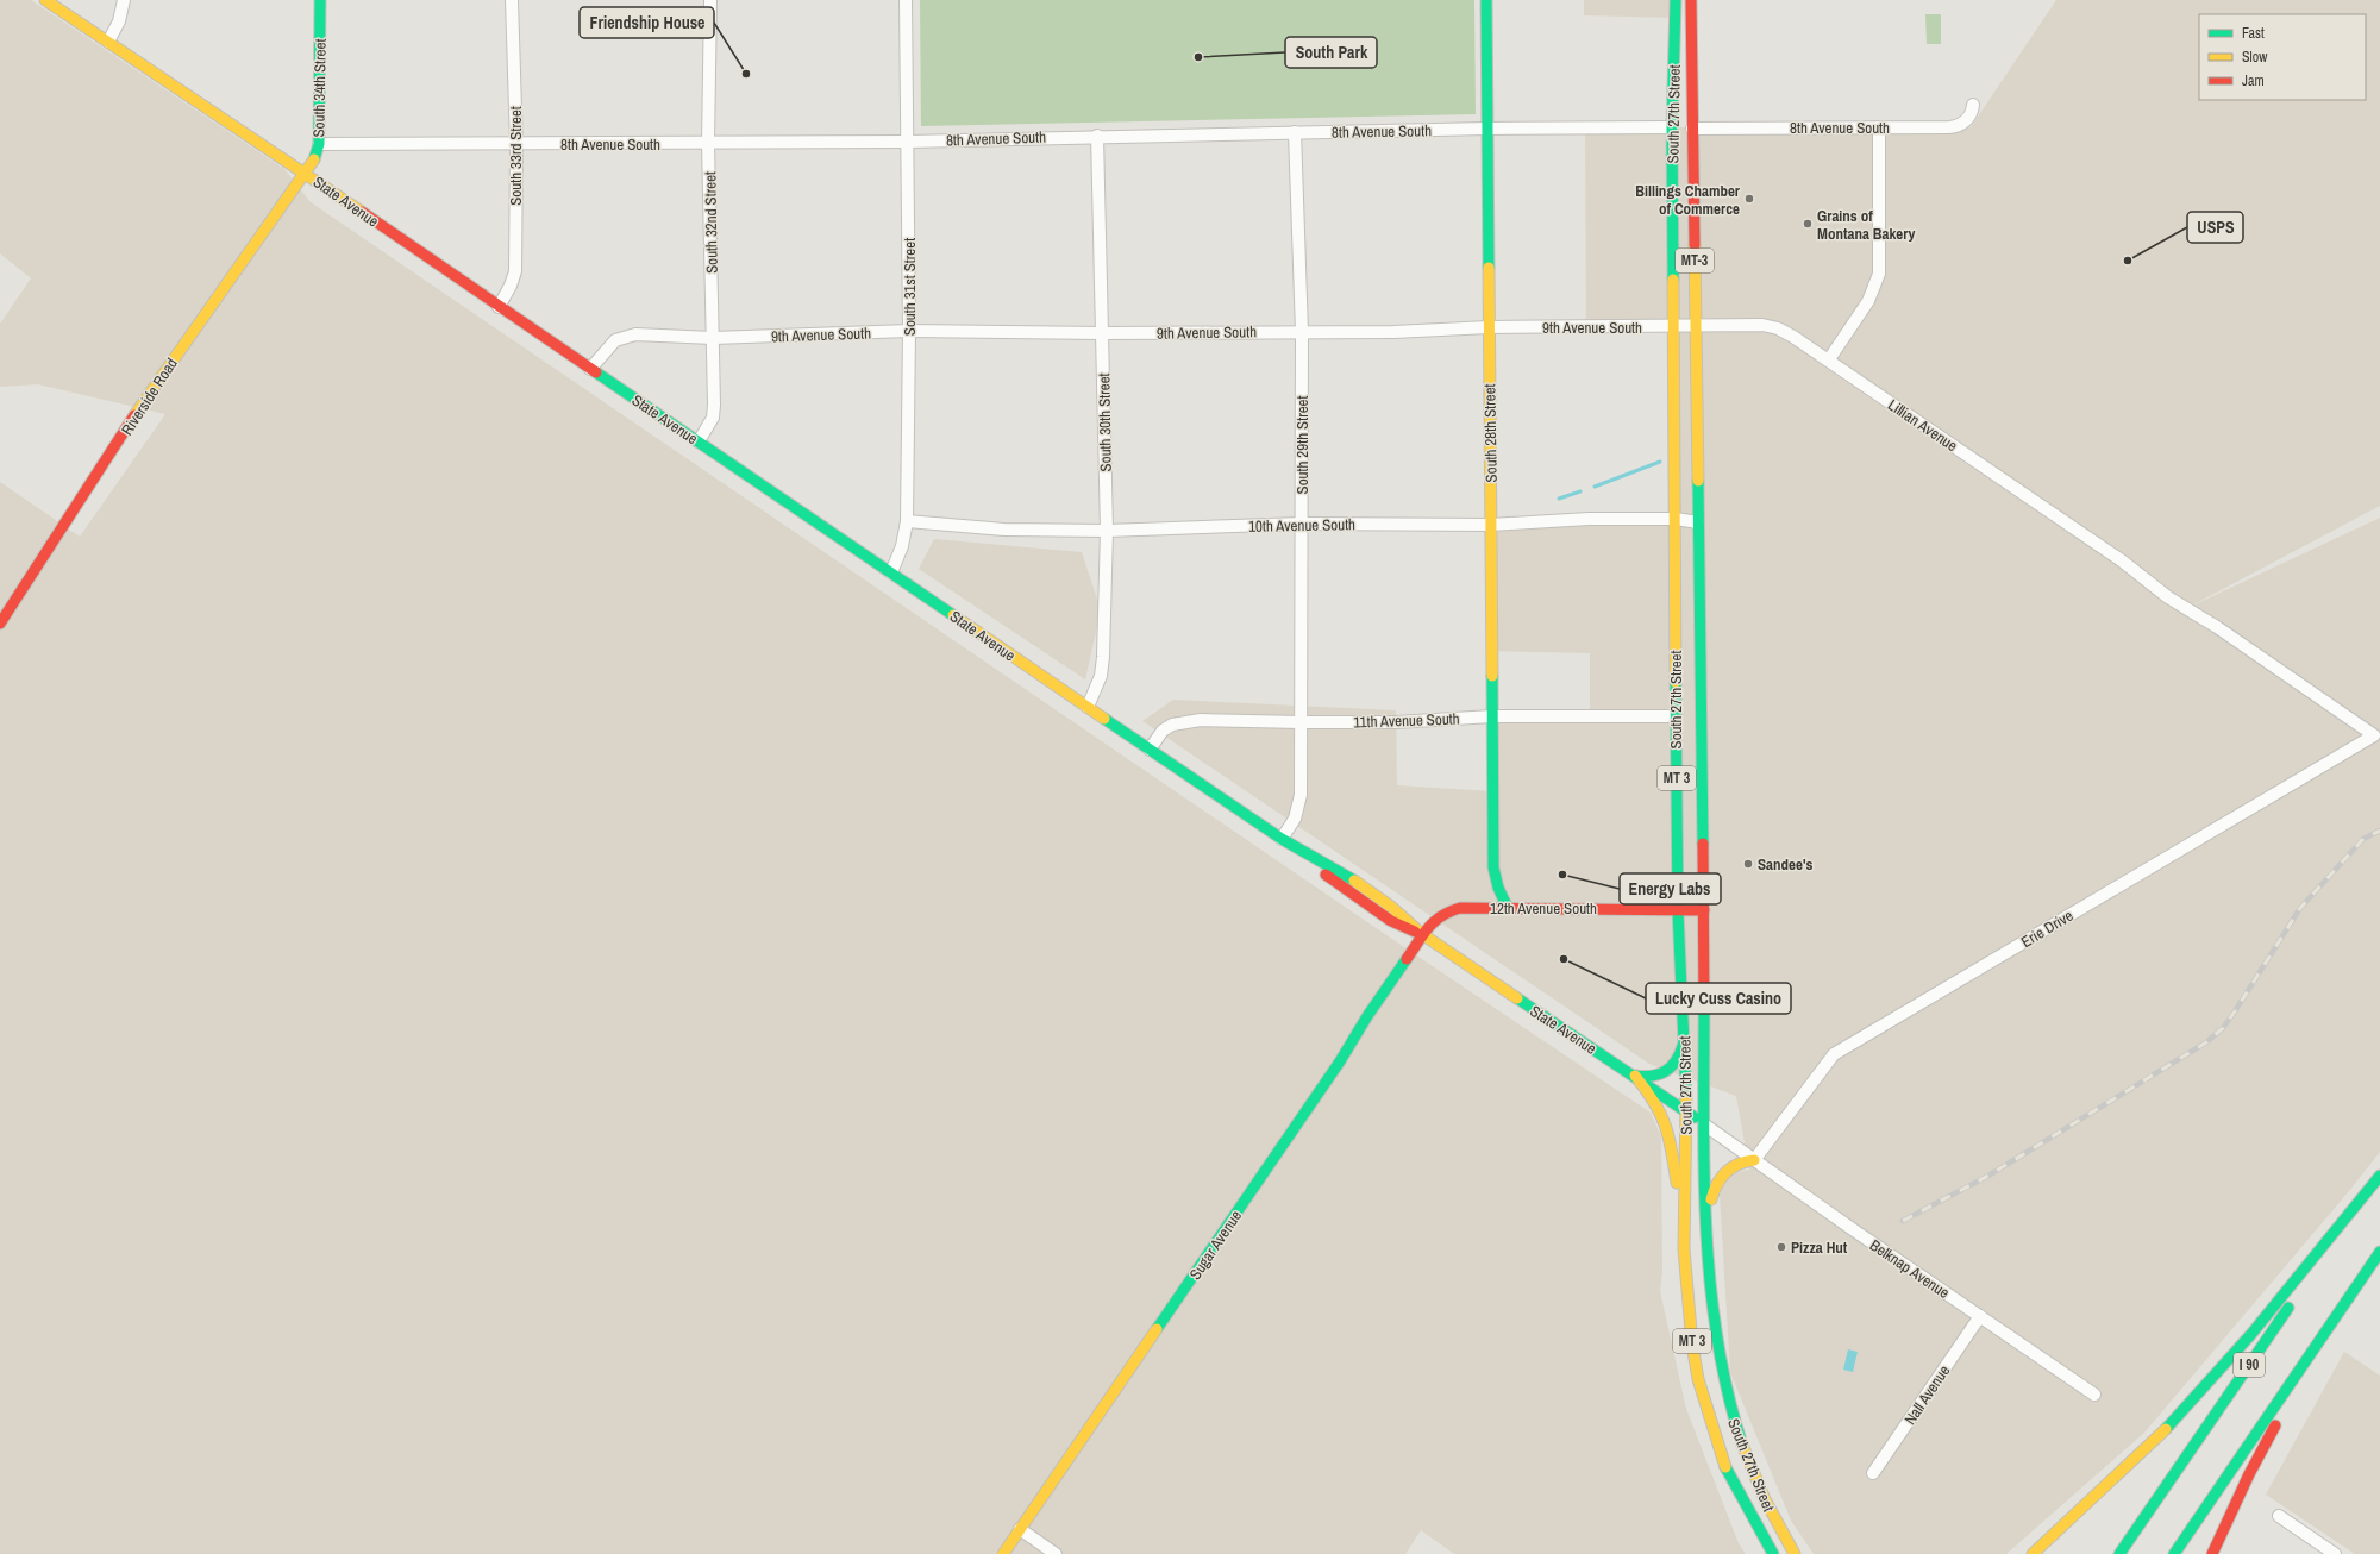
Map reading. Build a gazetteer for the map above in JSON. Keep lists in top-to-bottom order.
{
  "streets": {
    "main road": [
      "South 34th Street",
      "South 27th Street",
      "State Avenue",
      "MT-3",
      "Riverside Road",
      "South 28th Street",
      "MT 3",
      "12th Avenue South",
      "Sugar Avenue",
      "I 90"
    ],
    "street": [
      "8th Avenue South",
      "South 33rd Street",
      "South 32nd Street",
      "South 31st Street",
      "9th Avenue South",
      "South 30th Street",
      "Lillian Avenue",
      "South 29th Street",
      "10th Avenue South",
      "11th Avenue South",
      "Erie Drive",
      "Belknap Avenue",
      "Nall Avenue"
    ]
  },
  "crossings": [
    ["South 34th Street", "8th Avenue South"],
    ["South 34th Street", "State Avenue"],
    ["South 34th Street", "Riverside Road"],
    ["South 27th Street", "8th Avenue South"],
    ["South 27th Street", "State Avenue"],
    ["South 27th Street", "9th Avenue South"],
    ["South 27th Street", "10th Avenue South"],
    ["South 27th Street", "11th Avenue South"],
    ["South 27th Street", "12th Avenue South"],
    ["South 27th Street", "Belknap Avenue"],
    ["8th Avenue South", "South 33rd Street"],
    ["8th Avenue South", "South 32nd Street"],
    ["8th Avenue South", "South 31st Street"],
    ["8th Avenue South", "South 30th Street"],
    ["8th Avenue South", "South 28th Street"],
    ["8th Avenue South", "South 29th Street"],
    ["South 33rd Street", "State Avenue"],
    ["State Avenue", "South 32nd Street"],
    ["State Avenue", "South 31st Street"],
    ["State Avenue", "9th Avenue South"],
    ["State Avenue", "Riverside Road"],
    ["State Avenue", "South 30th Street"],
    ["State Avenue", "South 29th Street"],
    ["State Avenue", "11th Avenue South"],
    ["State Avenue", "12th Avenue South"],
    ["State Avenue", "Sugar Avenue"],
    ["State Avenue", "Belknap Avenue"],
    ["South 32nd Street", "9th Avenue South"],
    ["South 31st Street", "9th Avenue South"],
    ["South 31st Street", "10th Avenue South"],
    ["9th Avenue South", "South 30th Street"],
    ["9th Avenue South", "Lillian Avenue"],
    ["9th Avenue South", "South 28th Street"],
    ["9th Avenue South", "South 29th Street"],
    ["South 30th Street", "10th Avenue South"],
    ["Lillian Avenue", "Erie Drive"],
    ["South 28th Street", "10th Avenue South"],
    ["South 28th Street", "11th Avenue South"],
    ["South 28th Street", "12th Avenue South"],
    ["South 29th Street", "10th Avenue South"],
    ["South 29th Street", "11th Avenue South"],
    ["12th Avenue South", "Sugar Avenue"],
    ["Erie Drive", "Belknap Avenue"],
    ["Belknap Avenue", "Nall Avenue"]
  ],
  "places": [
    "South Park",
    "Friendship House",
    "Billings Chamber of Commerce",
    "Grains of Montana Bakery",
    "USPS",
    "Sandee's",
    "Energy Labs",
    "Lucky Cuss Casino",
    "Pizza Hut"
  ],
  "legend": ["Fast", "Slow", "Jam"]
}
